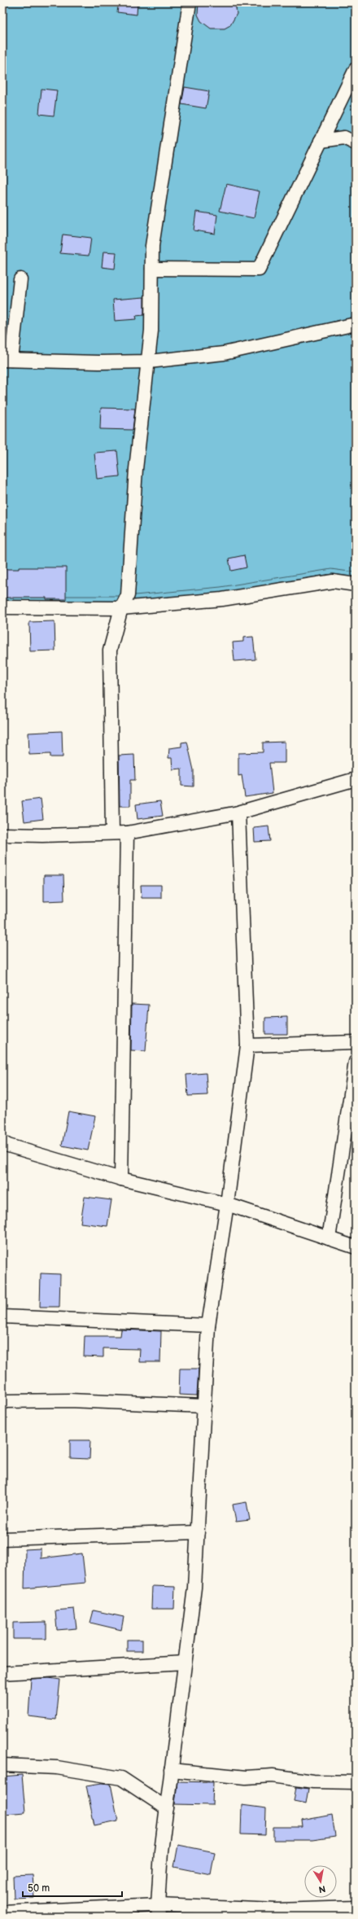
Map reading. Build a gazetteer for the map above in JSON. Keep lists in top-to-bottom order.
{
  "scale_bar": "50 m",
  "north": "bottom"
}
